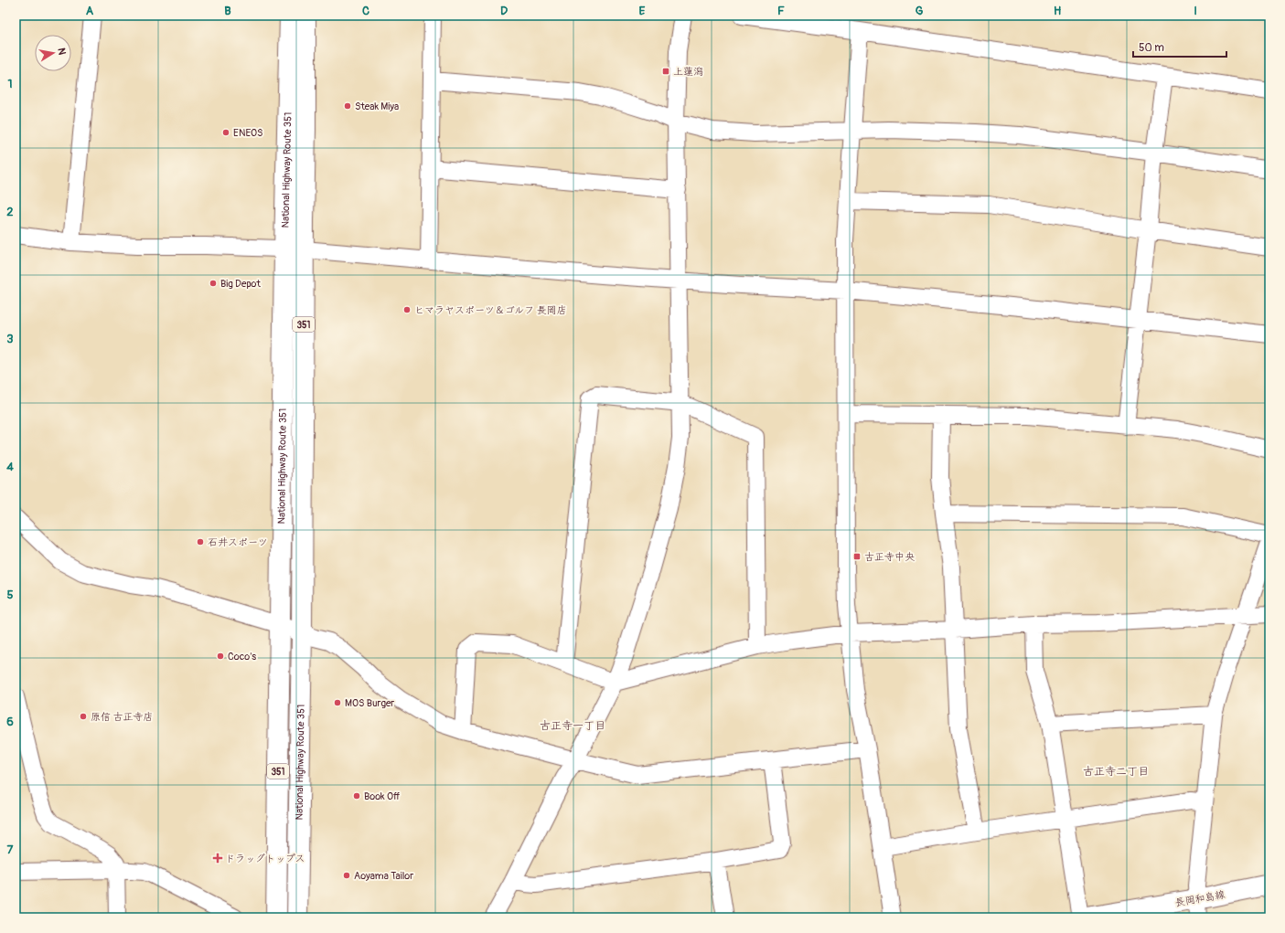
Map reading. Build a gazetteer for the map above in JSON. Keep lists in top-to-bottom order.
{
  "streets": {
    "main road": ["National Highway Route 351", "351", "長岡和島線"]
  },
  "districts": ["古正寺一丁目", "古正寺二丁目"],
  "places": {
    "transit": ["上蓮潟", "古正寺中央"],
    "other": [
      "Steak Miya",
      "ENEOS",
      "Big Depot",
      "ヒマラヤスポーツ＆ゴルフ 長岡店",
      "石井スポーツ",
      "Coco's",
      "MOS Burger",
      "原信 古正寺店",
      "Book Off",
      "Aoyama Tailor"
    ],
    "health": ["ドラッグトップス"]
  },
  "scale_bar": "50 m",
  "north": "right",
  "grid": {
    "columns": [
      "A",
      "B",
      "C",
      "D",
      "E",
      "F",
      "G",
      "H",
      "I"
    ],
    "rows": [
      "1",
      "2",
      "3",
      "4",
      "5",
      "6",
      "7"
    ]
  }
}
